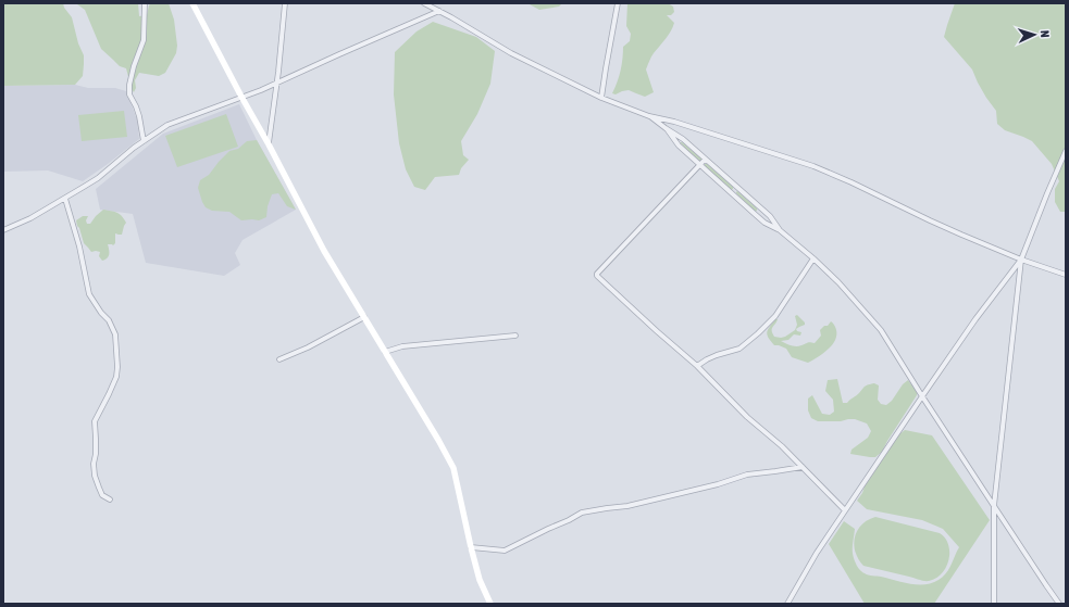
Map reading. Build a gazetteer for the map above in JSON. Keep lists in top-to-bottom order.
{
  "north": "right"
}
